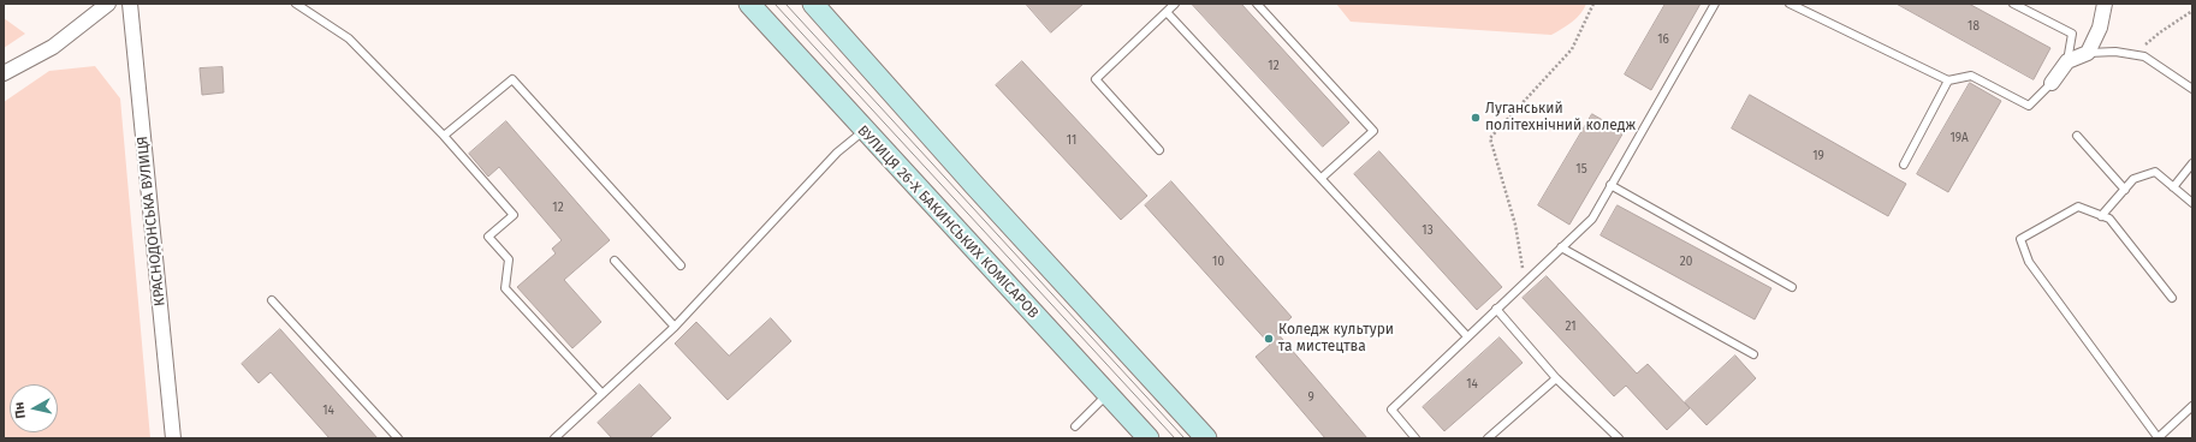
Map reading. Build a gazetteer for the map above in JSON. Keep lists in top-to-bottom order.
{
  "streets": {
    "street": ["КРАСНОДОНСЬКА ВУЛИЦЯ", "ВУЛИЦЯ 26-Х БАКИНСЬКИХ КОМІСАРОВ"]
  },
  "places": ["Луганський політехнічний коледж", "Коледж культури та мистецтва"],
  "house_numbers": [
    "18",
    "16",
    "12",
    "19А",
    "11",
    "19",
    "15",
    "12",
    "13",
    "10",
    "20",
    "21",
    "14",
    "9",
    "14"
  ],
  "north": "left"
}
